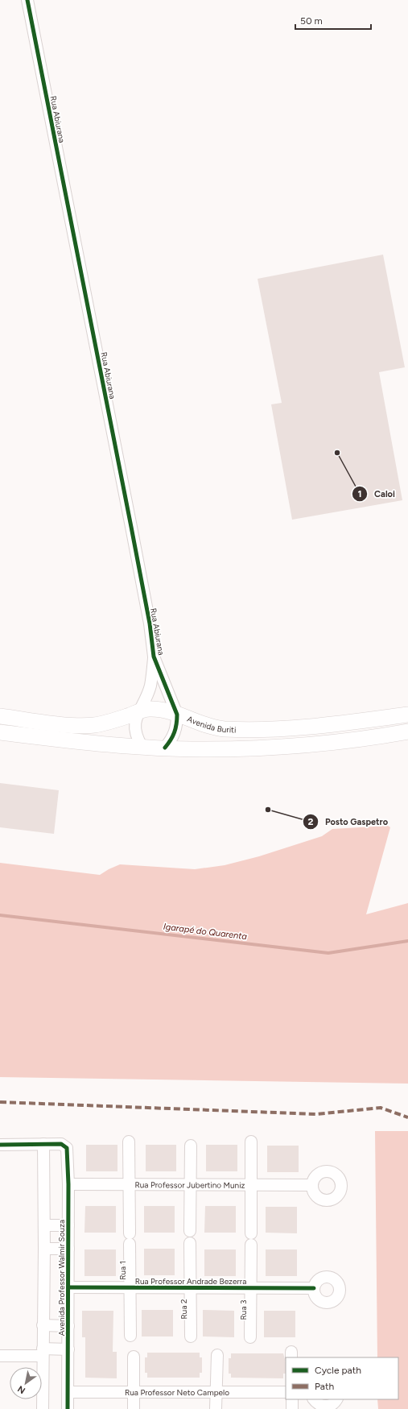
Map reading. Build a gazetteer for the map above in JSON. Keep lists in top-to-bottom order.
{
  "streets": {
    "main road": ["Avenida Buriti"],
    "street": [
      "Rua Abiurana",
      "Rua Professor Jubertino Muniz",
      "Rua 1",
      "Avenida Professor Walmir Souza",
      "Rua Professor Andrade Bezerra",
      "Rua 2",
      "Rua 3",
      "Rua Professor Neto Campelo"
    ]
  },
  "crossings": [
    ["Rua Abiurana", "Avenida Buriti"],
    ["Rua Professor Jubertino Muniz", "Rua 1"],
    ["Rua Professor Jubertino Muniz", "Avenida Professor Walmir Souza"],
    ["Rua Professor Jubertino Muniz", "Rua 3"],
    ["Rua 1", "Rua Professor Andrade Bezerra"],
    ["Avenida Professor Walmir Souza", "Rua Professor Andrade Bezerra"],
    ["Avenida Professor Walmir Souza", "Rua Professor Neto Campelo"],
    ["Rua Professor Andrade Bezerra", "Rua 2"],
    ["Rua Professor Andrade Bezerra", "Rua 3"]
  ],
  "water": ["Igarapé do Quarenta"],
  "places": ["Caloi", "Posto Gaspetro"],
  "legend": ["Cycle path", "Path"],
  "scale_bar": "50 m",
  "north": "bottom left"
}
